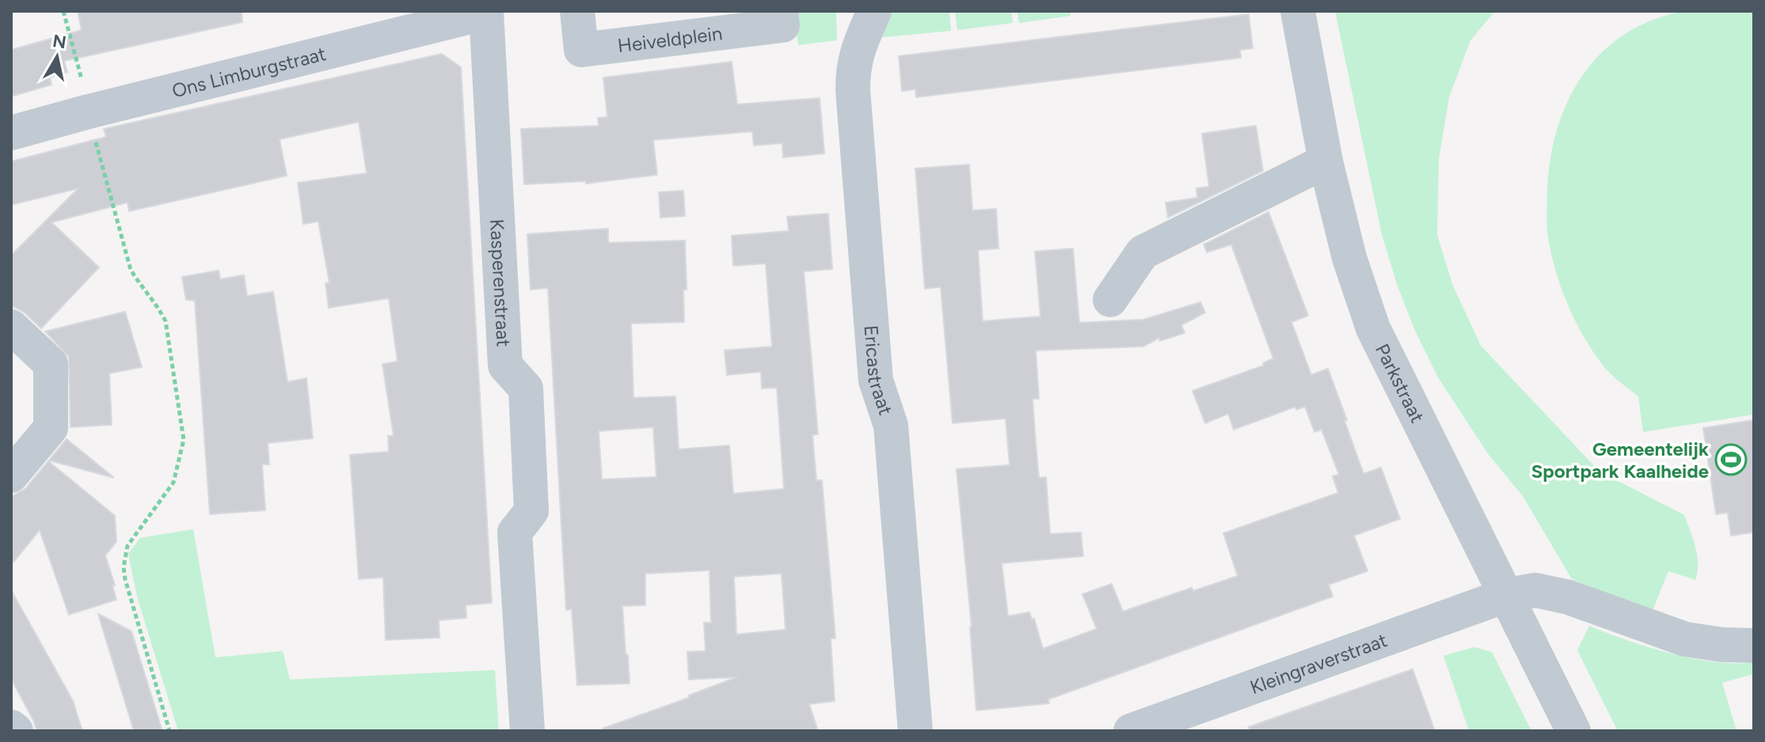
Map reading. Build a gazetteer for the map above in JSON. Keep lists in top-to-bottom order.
{
  "streets": {
    "street": [
      "Heiveldplein",
      "Ons Limburgstraat",
      "Kasperenstraat",
      "Ericastraat",
      "Parkstraat",
      "Kleingraverstraat"
    ]
  },
  "crossings": [
    ["Ons Limburgstraat", "Kasperenstraat"],
    ["Parkstraat", "Kleingraverstraat"]
  ],
  "places": {
    "sports": ["Gemeentelijk Sportpark Kaalheide"]
  },
  "north": "top"
}
